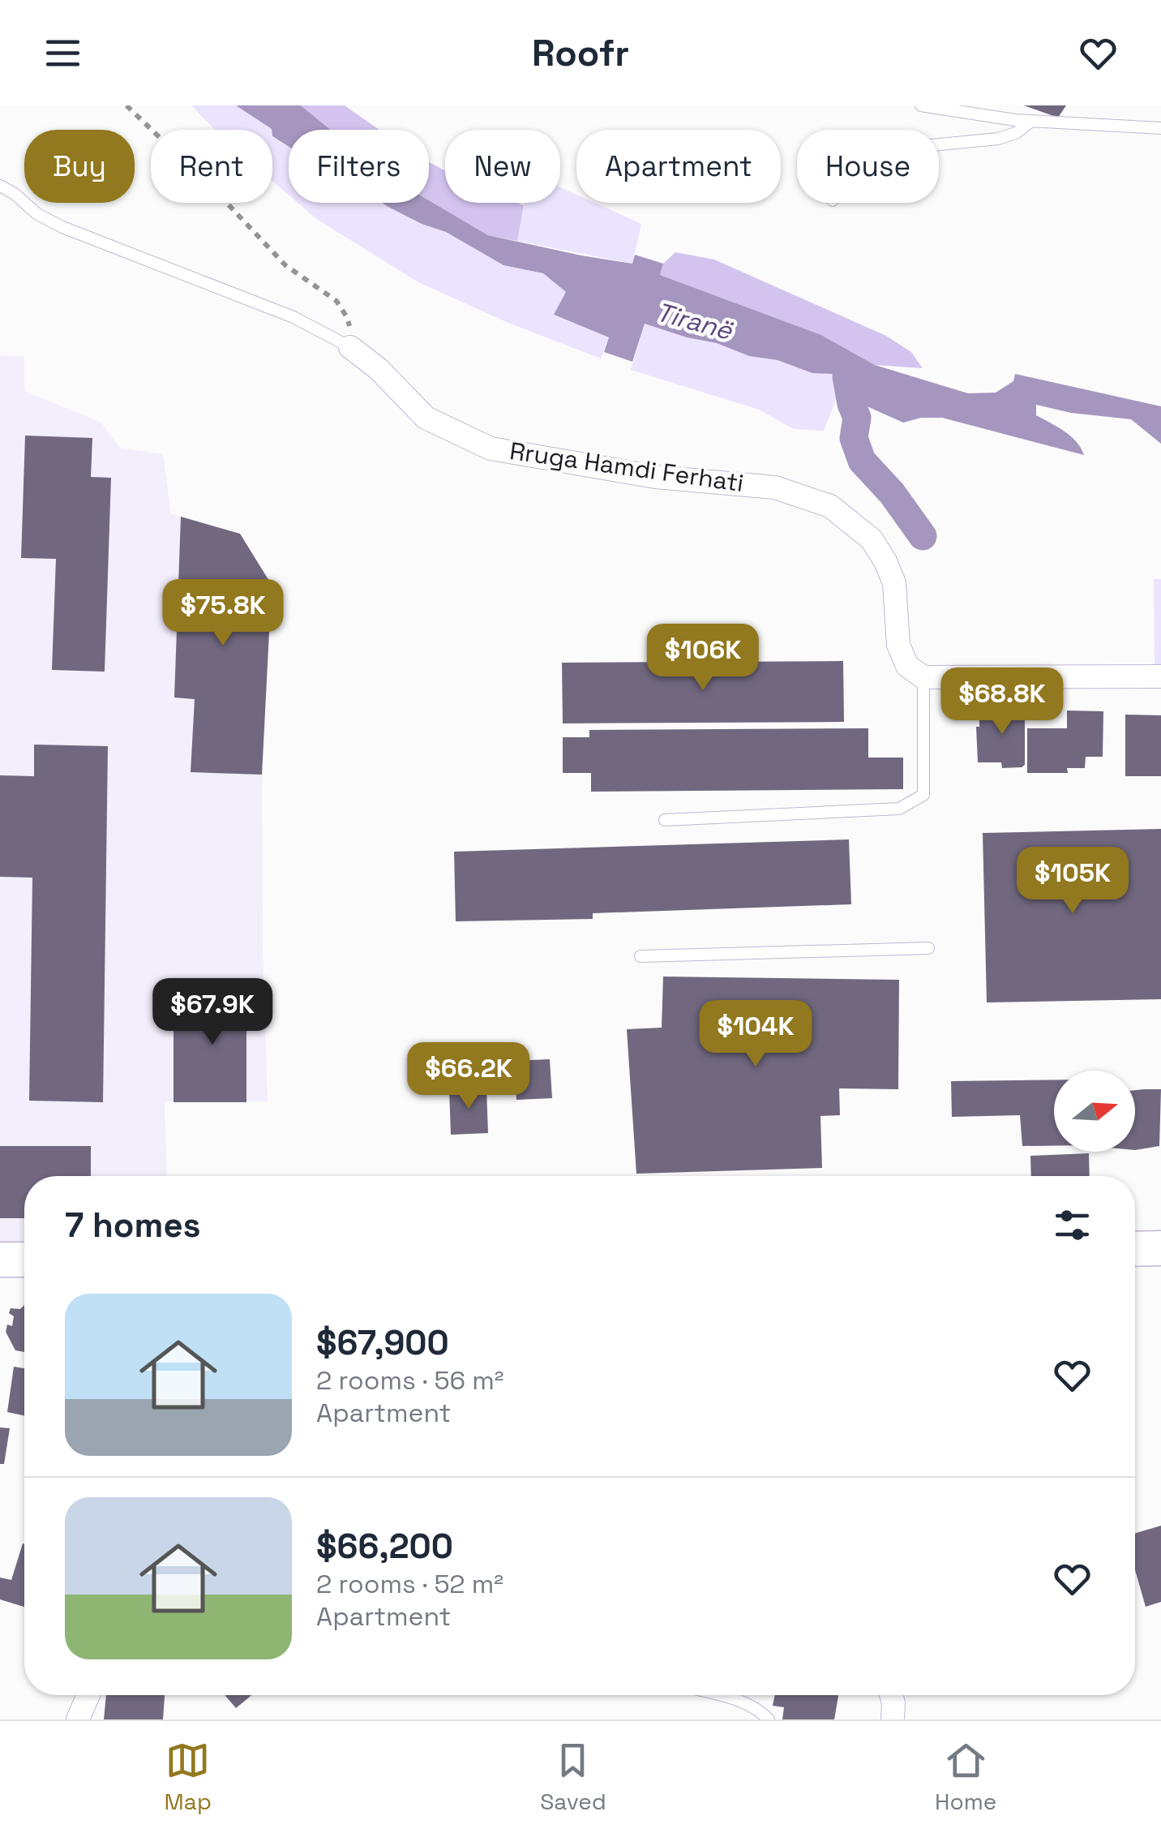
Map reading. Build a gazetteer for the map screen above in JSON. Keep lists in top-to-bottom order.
{
  "streets": {
    "street": ["Rruga Hamdi Ferhati"]
  },
  "water": ["Tiranë"],
  "north": "right",
  "page": {
    "header": "Roofr",
    "chip": [
      "Buy",
      "Rent",
      "Filters",
      "New",
      "Apartment",
      "House"
    ],
    "price": [
      "$75.8K",
      "$106K",
      "$68.8K",
      "$105K",
      "$67.9K",
      "$104K",
      "$66.2K"
    ],
    "heading": "7 homes",
    "list": [
      {
        "name": "$67,900",
        "note": "2 rooms · 56 m² · Apartment"
      },
      {
        "name": "$66,200",
        "note": "2 rooms · 52 m² · Apartment"
      }
    ],
    "tabs": ["Map", "Saved", "Home"]
  }
}
